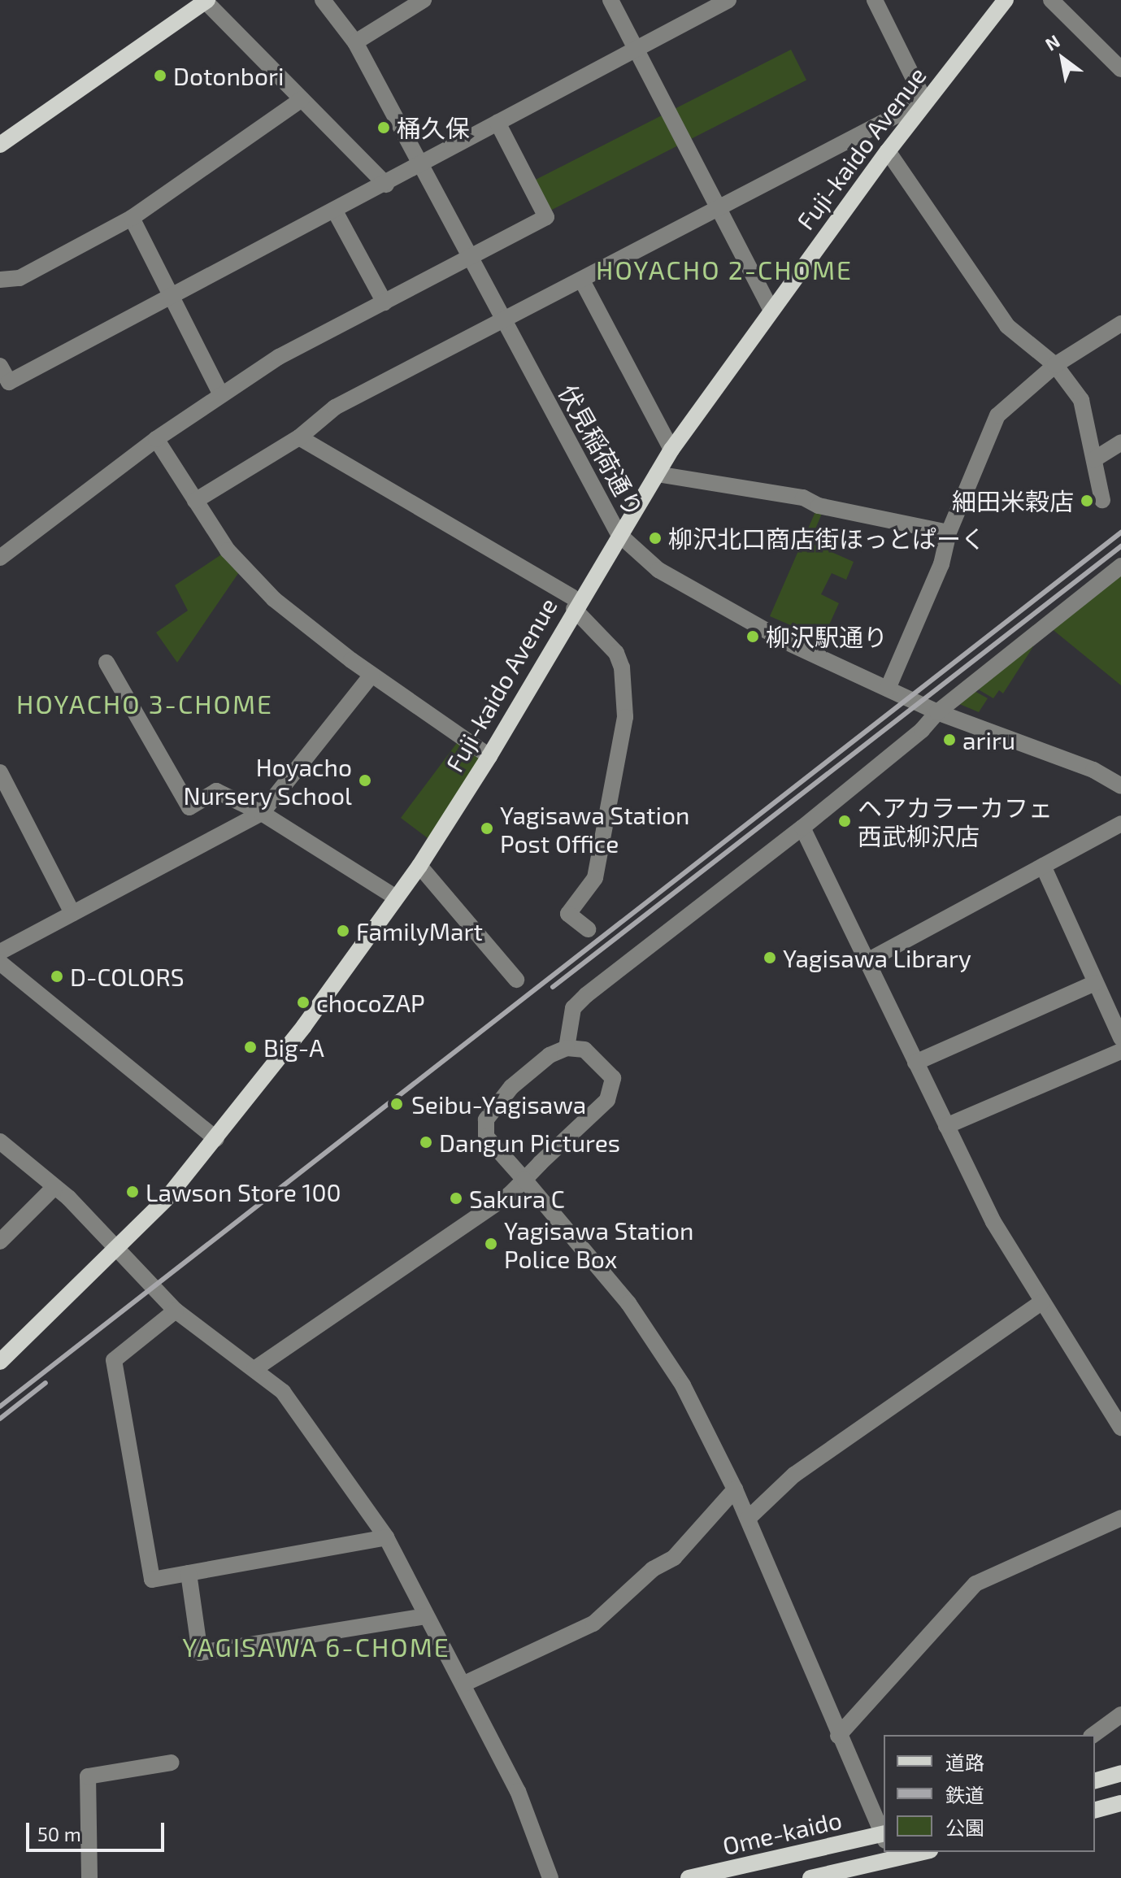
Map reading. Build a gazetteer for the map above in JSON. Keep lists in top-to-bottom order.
{
  "streets": {
    "main road": ["Fuji-kaido Avenue", "Ome-kaido"],
    "street": ["伏見稲荷通り"]
  },
  "crossings": [
    ["Fuji-kaido Avenue", "伏見稲荷通り"]
  ],
  "districts": ["HOYACHO 2-CHOME", "HOYACHO 3-CHOME", "YAGISAWA 6-CHOME"],
  "places": [
    "Dotonbori",
    "桶久保",
    "細田米穀店",
    "柳沢北口商店街ほっとぱーく",
    "柳沢駅通り",
    "ariru",
    "Hoyacho Nursery School",
    "ヘアカラーカフェ 西武柳沢店",
    "Yagisawa Station Post Office",
    "FamilyMart",
    "Yagisawa Library",
    "D-COLORS",
    "chocoZAP",
    "Big-A",
    "Seibu-Yagisawa",
    "Dangun Pictures",
    "Lawson Store 100",
    "Sakura C",
    "Yagisawa Station Police Box"
  ],
  "legend": ["道路", "鉄道", "公園"],
  "scale_bar": "50 m",
  "north": "top left"
}
